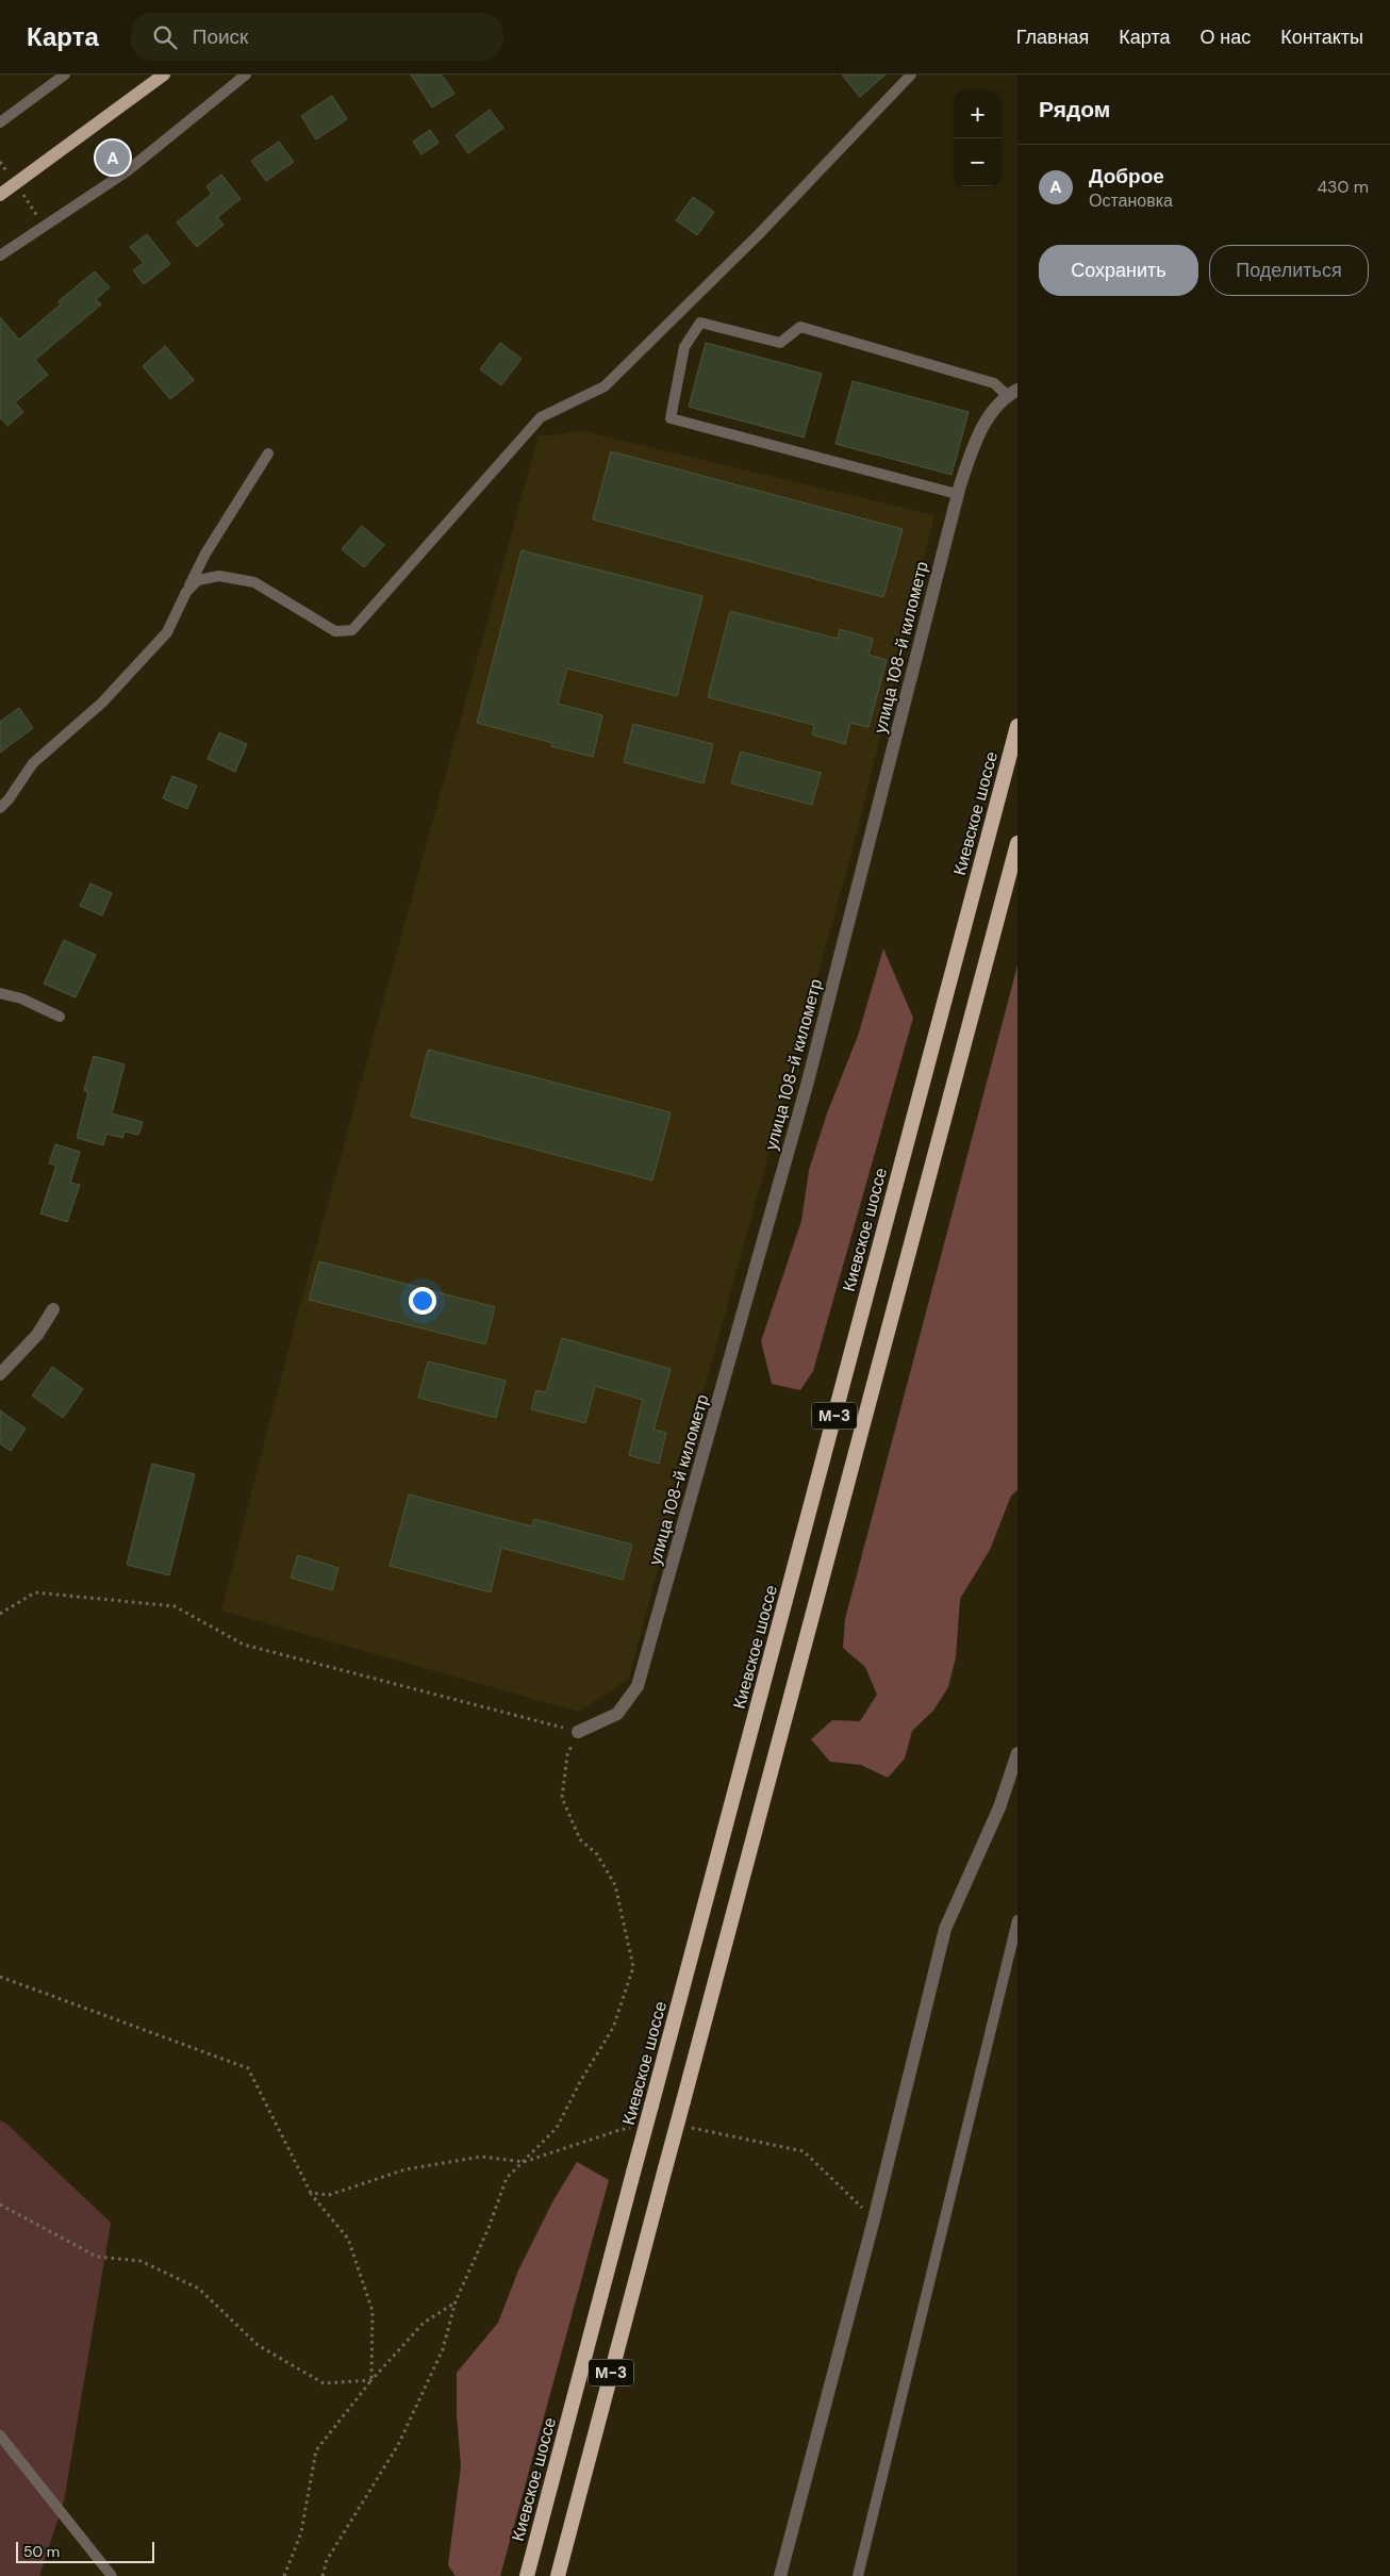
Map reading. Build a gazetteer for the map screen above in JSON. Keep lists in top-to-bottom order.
{
  "streets": {
    "highway": ["Киевское шоссе", "М-3"],
    "street": ["улица 108-й километр"]
  },
  "scale_bar": "50 m",
  "page": {
    "header": "Карта",
    "search": "Поиск",
    "nav": [
      "Главная",
      "Карта",
      "О нас",
      "Контакты"
    ],
    "heading": "Рядом",
    "map_buttons": ["+", "−"],
    "pins": "A",
    "list": [
      {
        "mark": "A",
        "name": "Доброе",
        "note": "Остановка",
        "value": "430 m"
      }
    ],
    "buttons": ["Сохранить", "Поделиться"],
    "scale": "50 m"
  }
}
